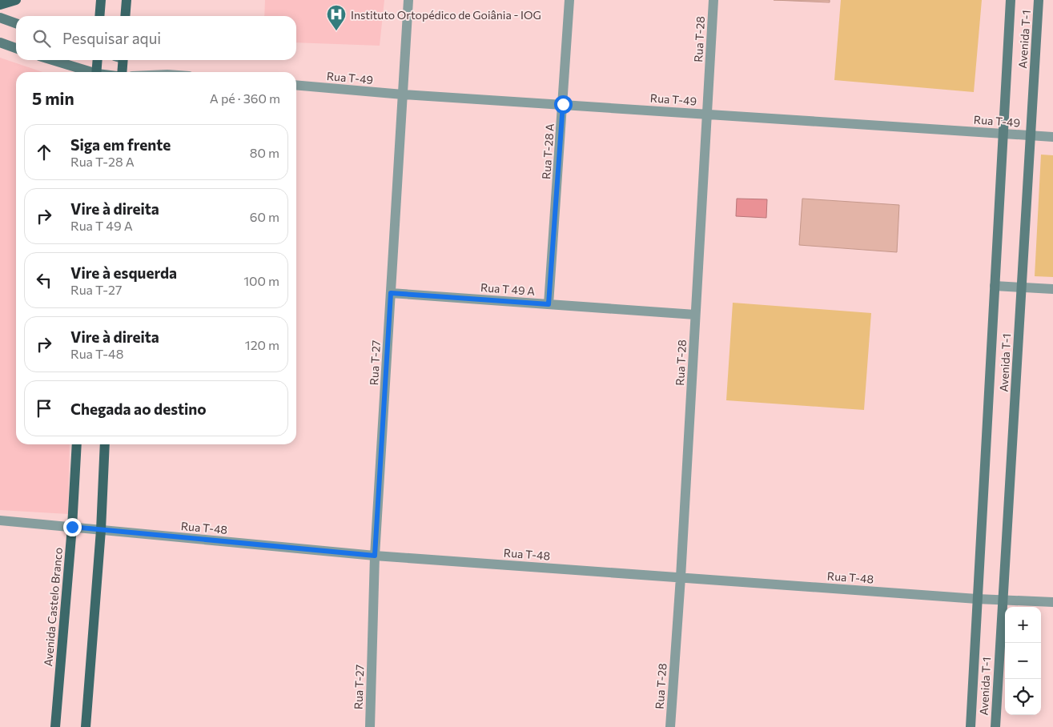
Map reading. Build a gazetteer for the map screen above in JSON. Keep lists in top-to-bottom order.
{
  "streets": {
    "main road": ["Avenida T-1", "Avenida Castelo Branco"],
    "street": [
      "Rua T-28",
      "Rua T-49",
      "Rua T-28 A",
      "Rua T 49 A",
      "Rua T-27",
      "Rua T-48"
    ]
  },
  "crossings": [
    ["Rua T-28", "Rua T-49"],
    ["Rua T-28", "Rua T 49 A"],
    ["Rua T-28", "Rua T-48"],
    ["Avenida T-1", "Rua T-49"],
    ["Avenida T-1", "Rua T-48"],
    ["Rua T-49", "Rua T-28 A"],
    ["Rua T-49", "Rua T-27"],
    ["Rua T-28 A", "Rua T 49 A"],
    ["Rua T 49 A", "Rua T-27"],
    ["Rua T-27", "Rua T-48"],
    ["Rua T-48", "Avenida Castelo Branco"]
  ],
  "places": {
    "hospital": ["Instituto Ortopédico de Goiânia - IOG"]
  },
  "page": {
    "search": "Pesquisar aqui",
    "heading": ["5 min", "A pé · 360 m"],
    "list": [
      ["Siga em frente", "Rua T-28 A", "80 m"],
      ["Vire à direita", "Rua T 49 A", "60 m"],
      ["Vire à esquerda", "Rua T-27", "100 m"],
      ["Vire à direita", "Rua T-48", "120 m"],
      "Chegada ao destino"
    ],
    "map_buttons": ["+", "−"]
  }
}
